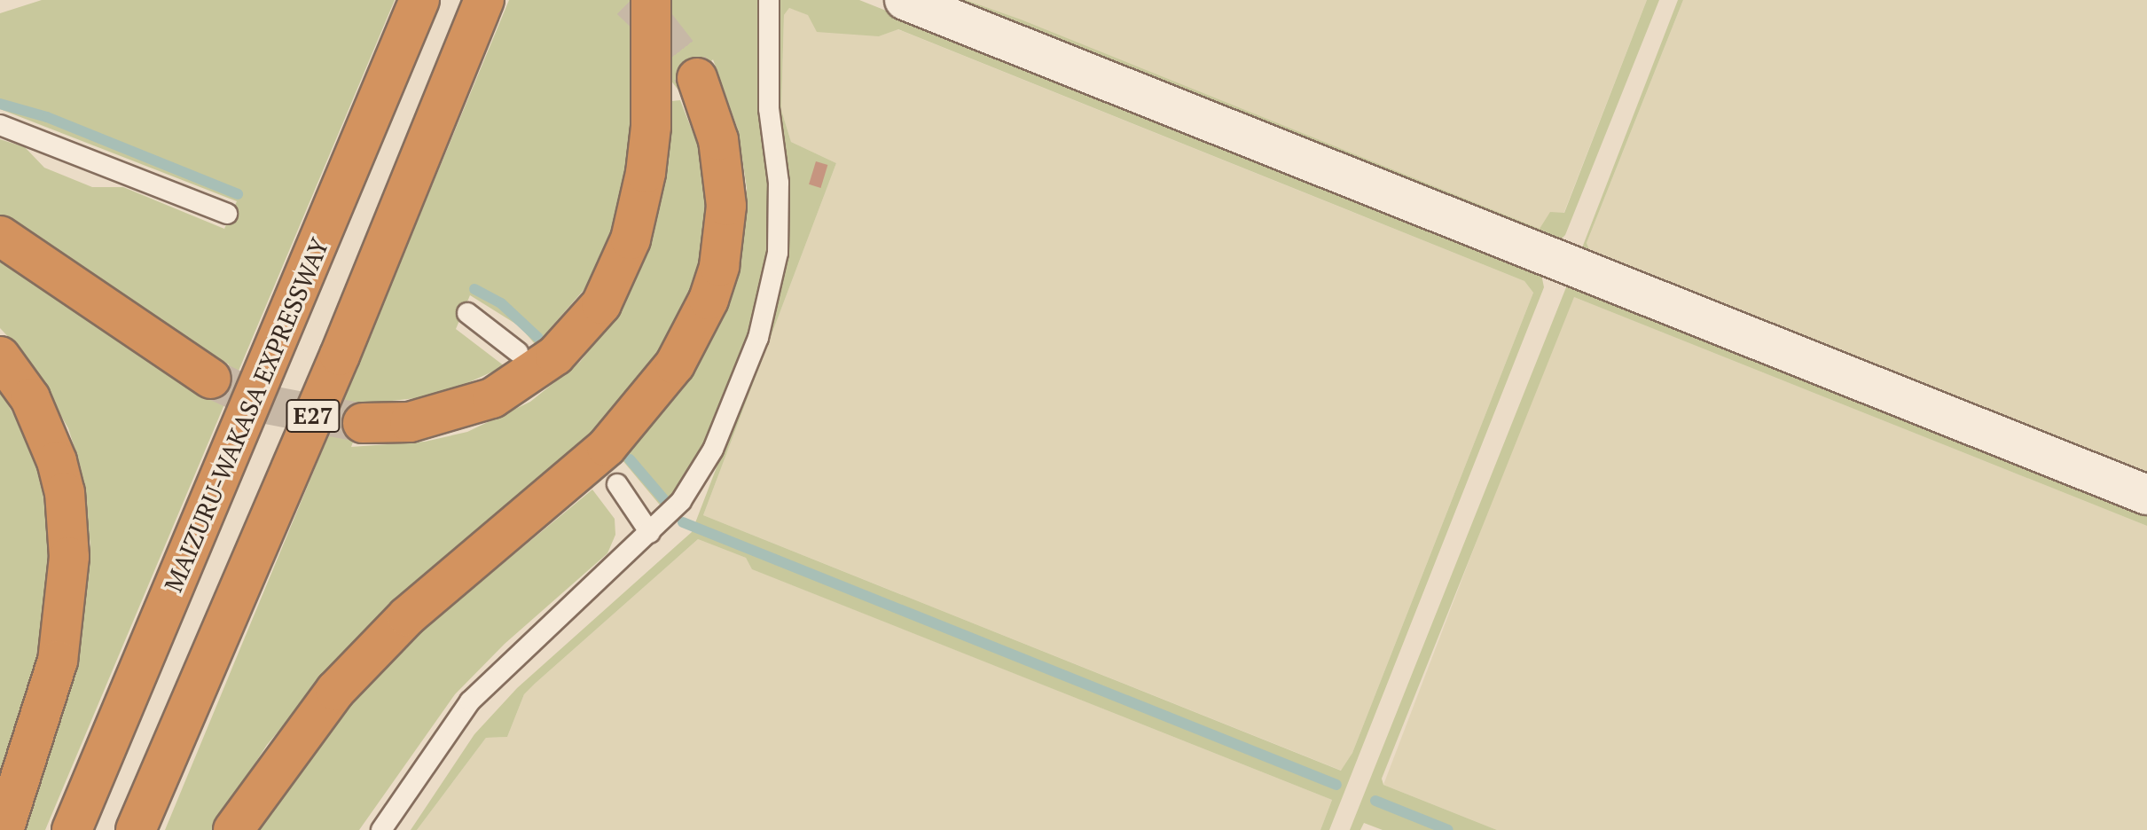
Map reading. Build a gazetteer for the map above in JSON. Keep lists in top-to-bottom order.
{
  "streets": {
    "highway": ["MAIZURU-WAKASA EXPRESSWAY", "E27"]
  }
}
